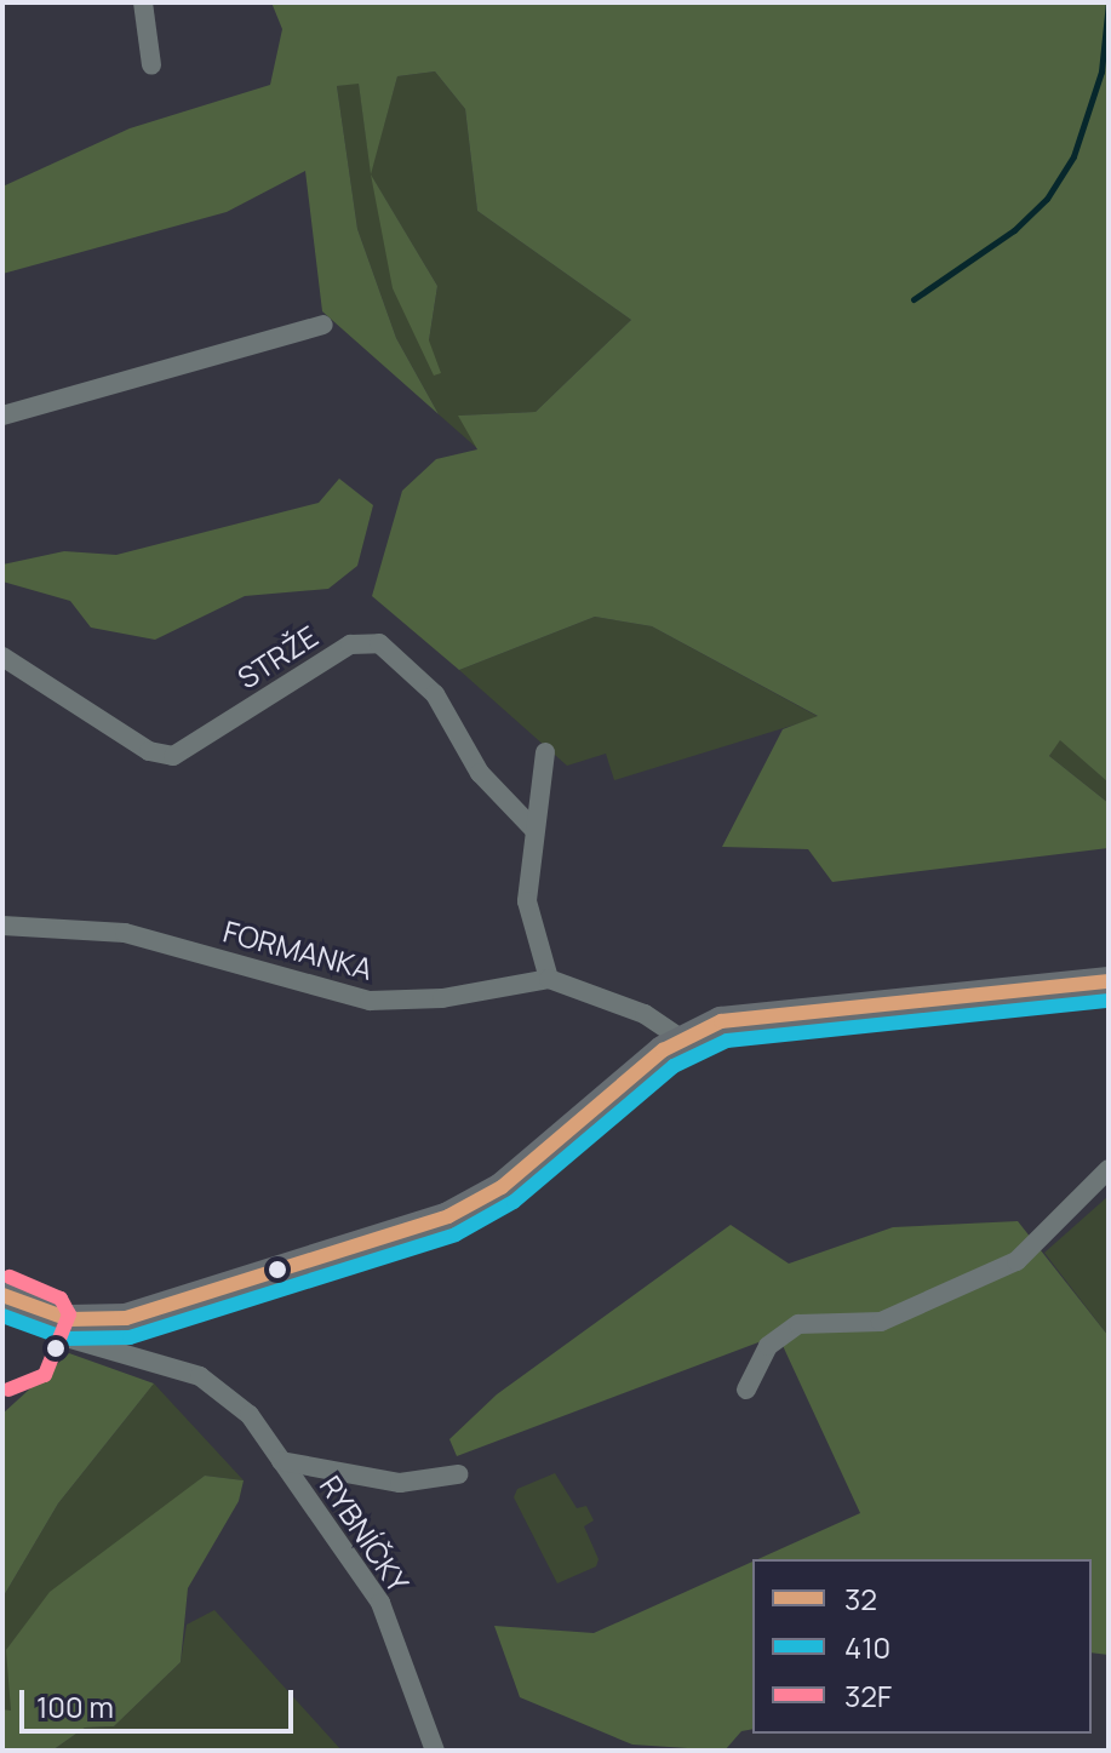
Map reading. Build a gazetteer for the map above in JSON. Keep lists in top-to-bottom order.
{
  "streets": {
    "street": ["STRŽE", "FORMANKA", "RYBNÍČKY"]
  },
  "lines": ["transit line 32", "transit line 410", "transit line 32F"],
  "legend": ["32", "410", "32F"],
  "scale_bar": "100 m"
}
